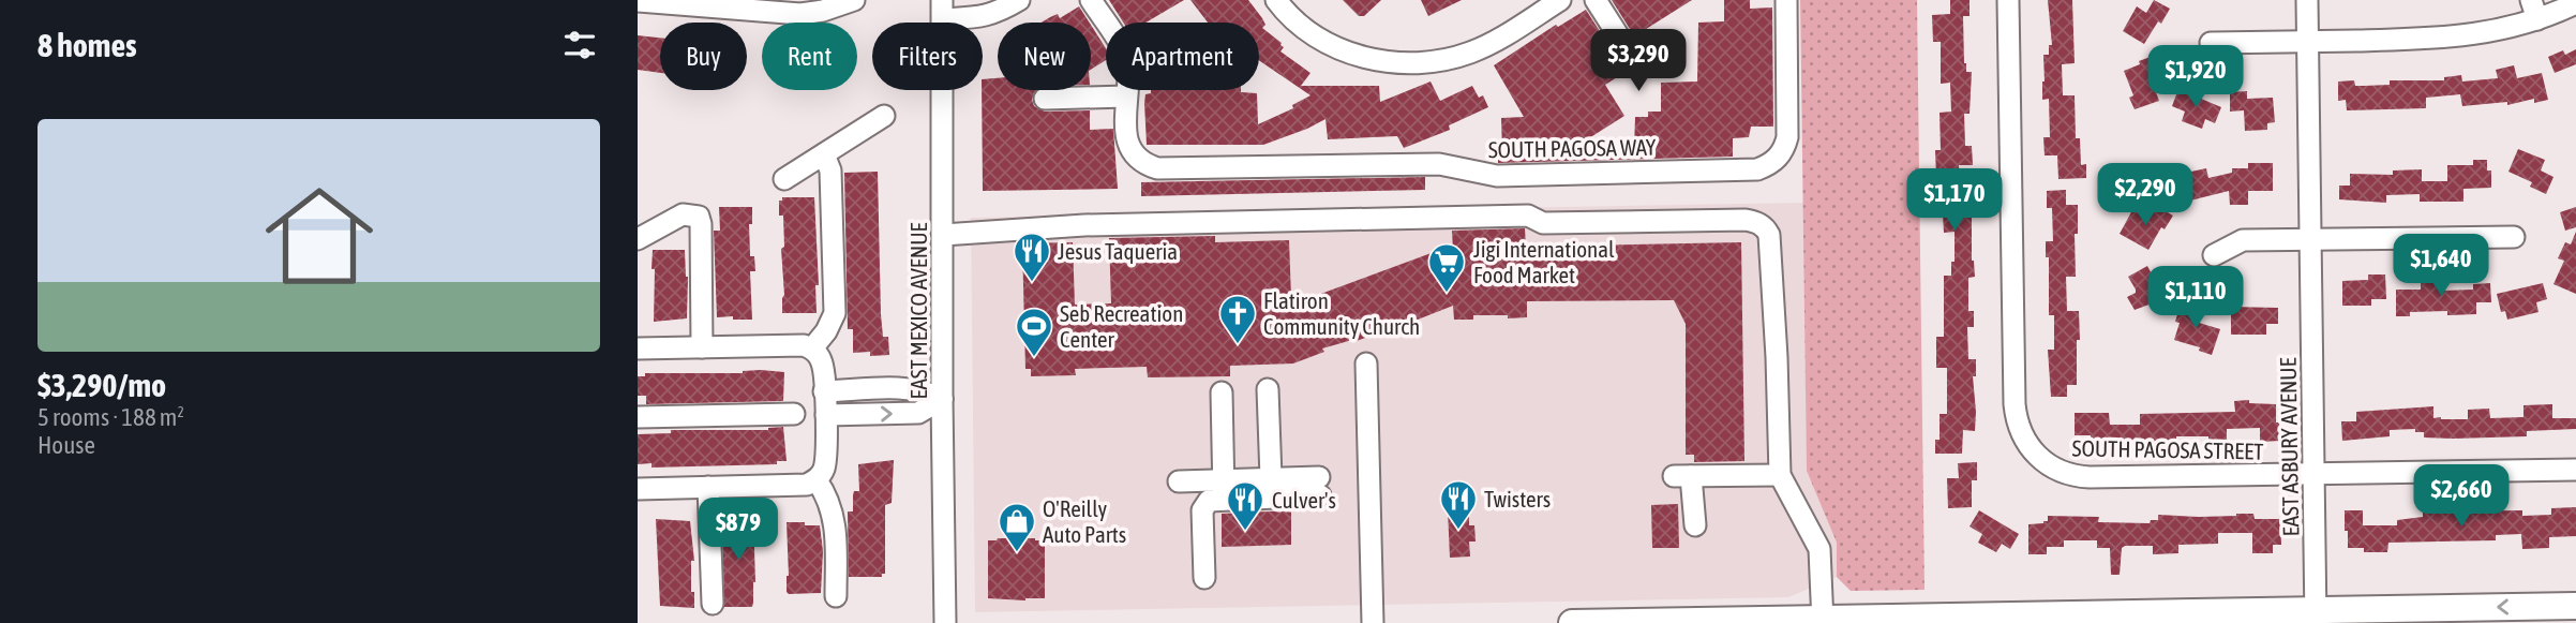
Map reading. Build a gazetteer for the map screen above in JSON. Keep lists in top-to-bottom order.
{
  "streets": {
    "street": [
      "SOUTH PAGOSA WAY",
      "EAST MEXICO AVENUE",
      "EAST ASBURY AVENUE",
      "SOUTH PAGOSA STREET"
    ]
  },
  "crossings": [
    ["EAST ASBURY AVENUE", "SOUTH PAGOSA STREET"]
  ],
  "places": {
    "restaurant": ["Jesus Taqueria", "Twisters", "Culver's"],
    "supermarket": ["Jigi International Food Market"],
    "church": ["Flatiron Community Church"],
    "sports": ["Seb Recreation Center"],
    "shop": ["O'Reilly Auto Parts"]
  },
  "page": {
    "heading": "8 homes",
    "chip": [
      "Buy",
      "Rent",
      "Filters",
      "New",
      "Apartment"
    ],
    "price": [
      "$3,290",
      "$1,920",
      "$2,290",
      "$1,170",
      "$1,640",
      "$1,110",
      "$2,660",
      "$879"
    ],
    "list": [
      {
        "name": "$3,290/mo",
        "note": "5 rooms · 188 m² · House"
      }
    ]
  }
}
